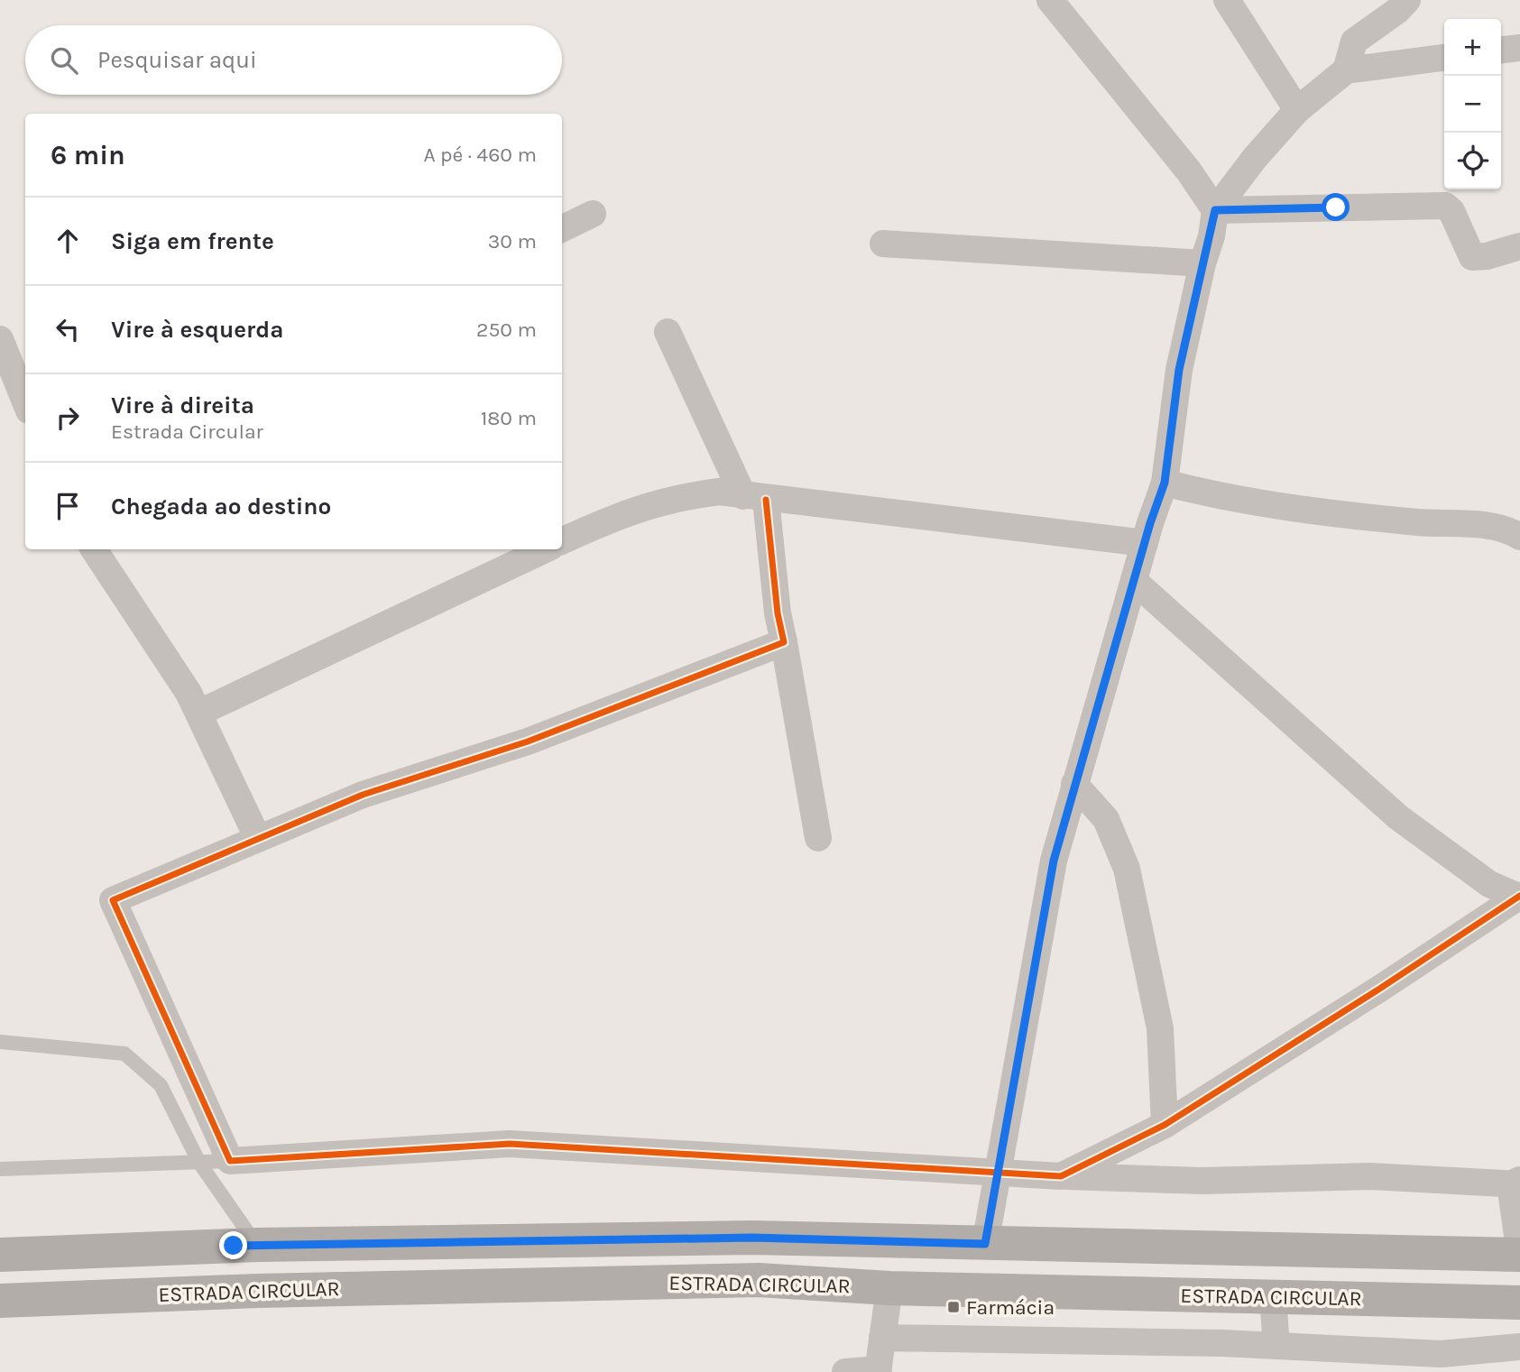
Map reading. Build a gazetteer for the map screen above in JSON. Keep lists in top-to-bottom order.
{
  "streets": {
    "main road": ["ESTRADA CIRCULAR"]
  },
  "places": {
    "transit": ["Farmácia"]
  },
  "page": {
    "map_buttons": ["+", "−"],
    "search": "Pesquisar aqui",
    "heading": ["6 min", "A pé · 460 m"],
    "list": [
      ["Siga em frente", "30 m"],
      ["Vire à esquerda", "250 m"],
      ["Vire à direita", "Estrada Circular", "180 m"],
      "Chegada ao destino"
    ]
  }
}
